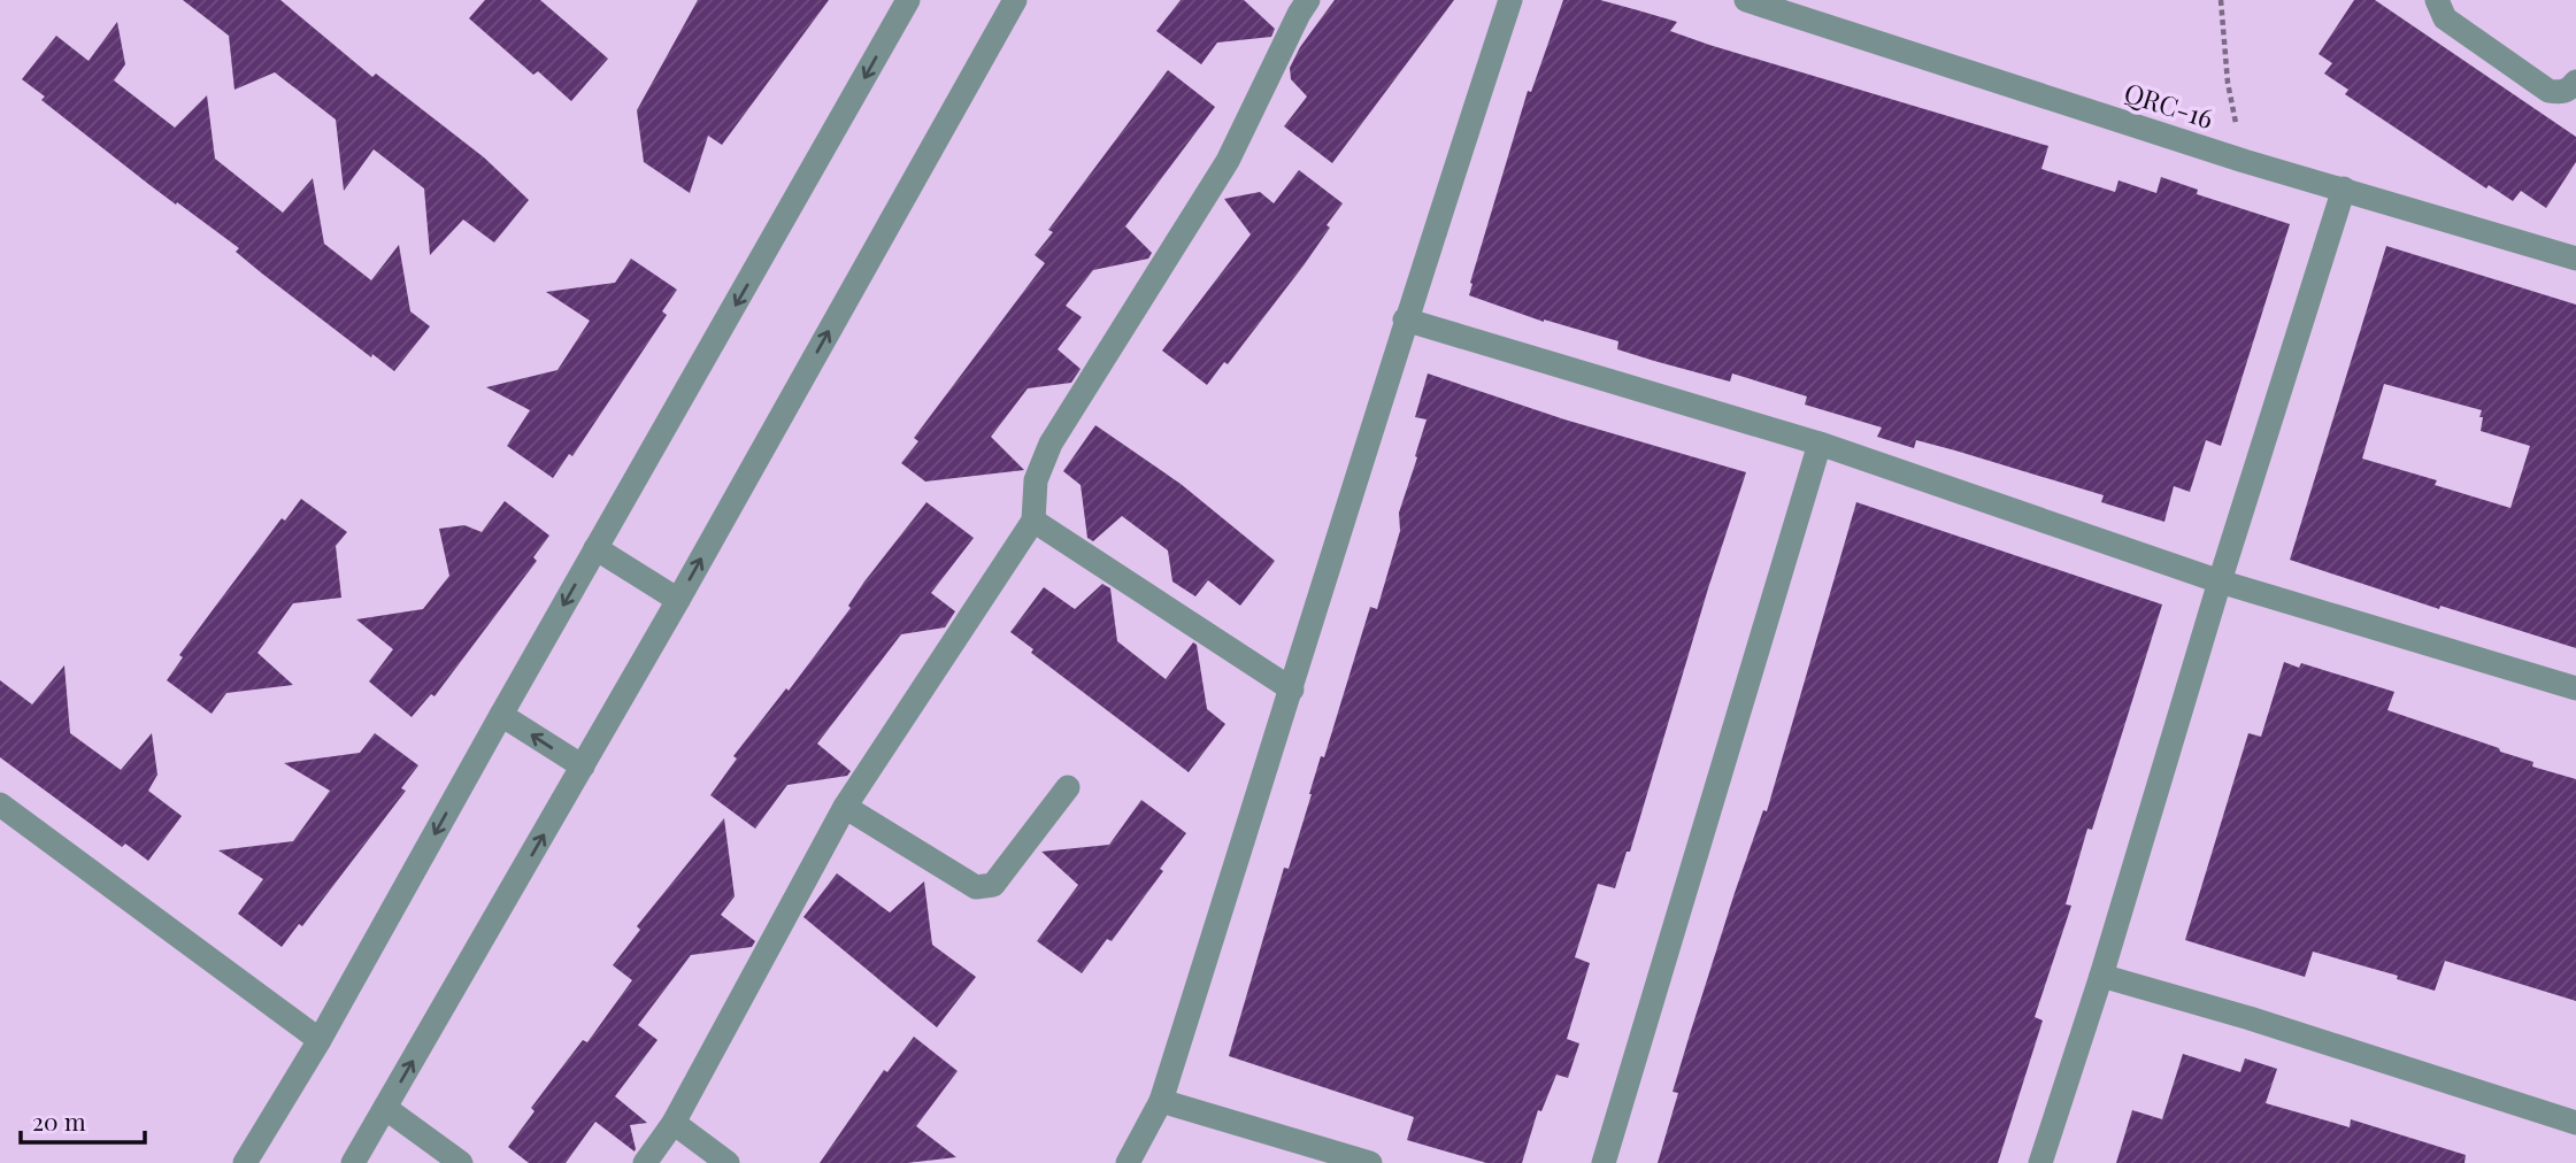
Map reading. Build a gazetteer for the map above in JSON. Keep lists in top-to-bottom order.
{
  "streets": {
    "street": ["QRC-16"]
  },
  "scale_bar": "20 m"
}
